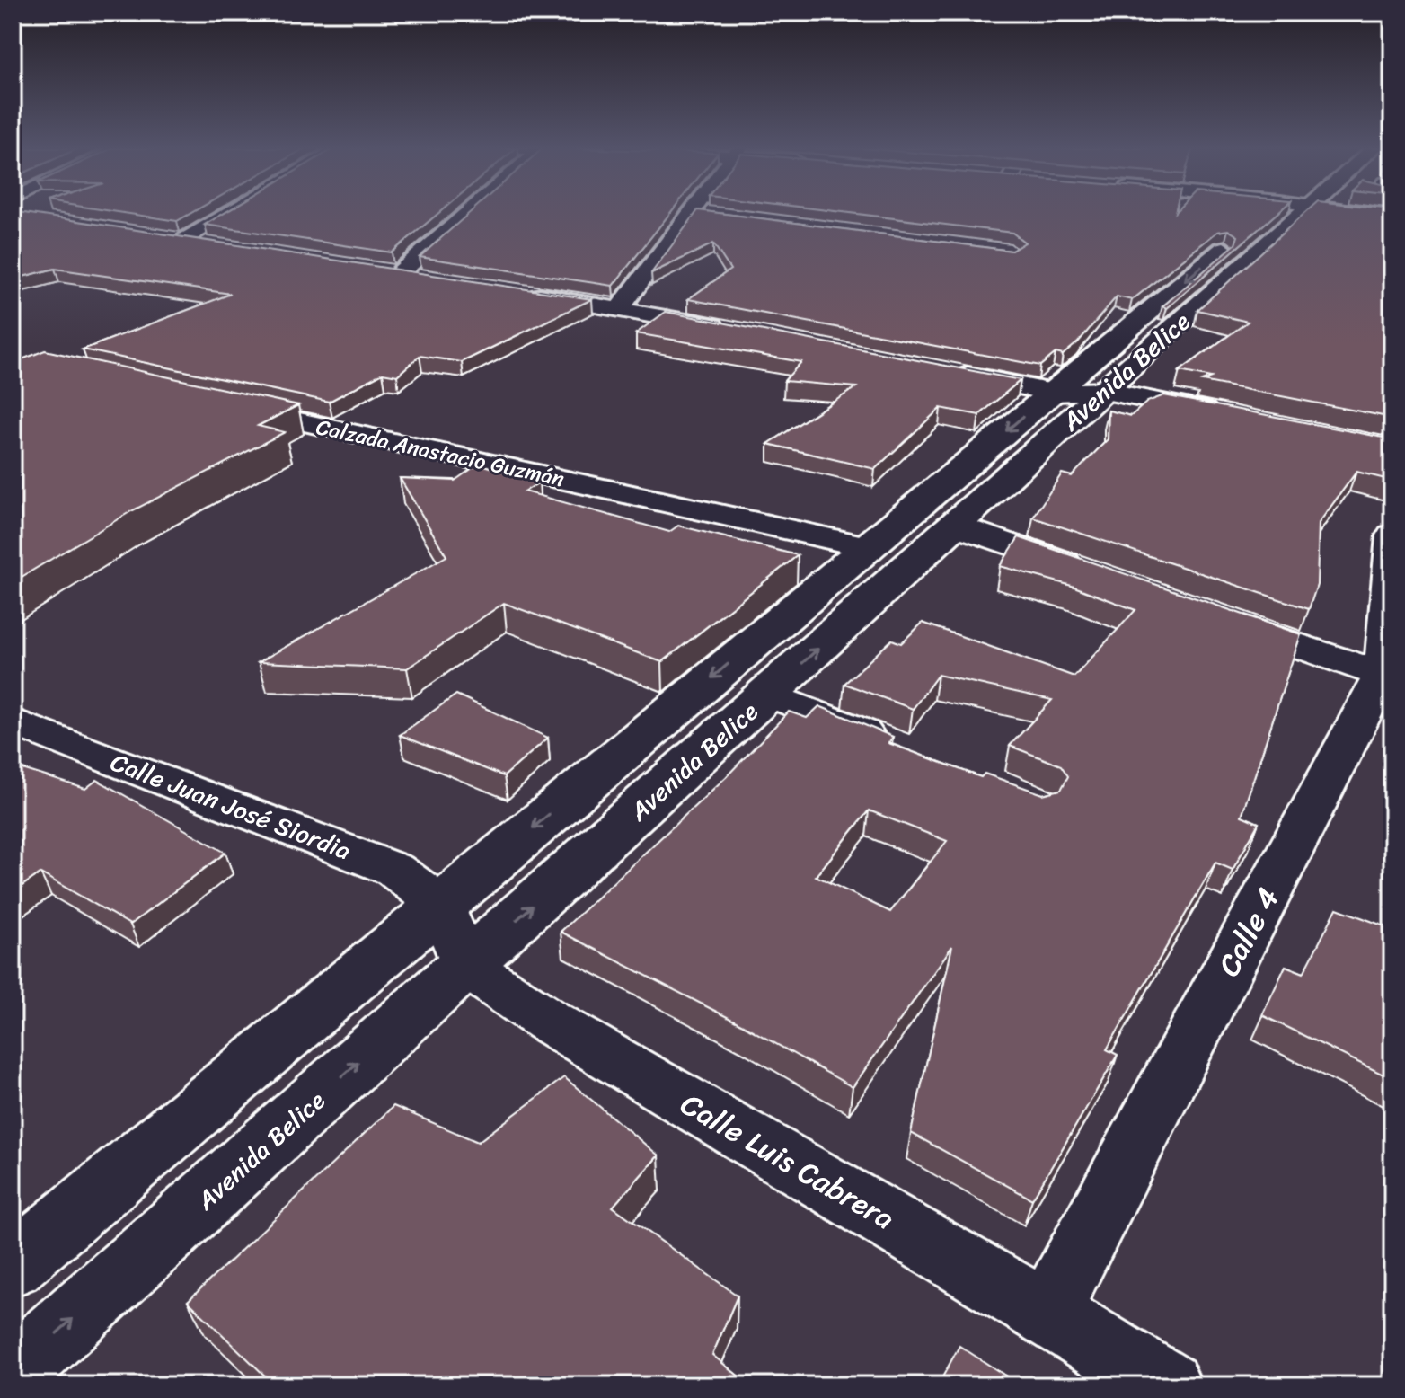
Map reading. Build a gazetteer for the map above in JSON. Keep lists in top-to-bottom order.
{
  "streets": {
    "street": [
      "Avenida Belice",
      "Calzada Anastacio Guzmán",
      "Calle Juan José Siordia",
      "Calle 4",
      "Calle Luis Cabrera"
    ]
  },
  "crossings": [
    ["Avenida Belice", "Calzada Anastacio Guzmán"],
    ["Avenida Belice", "Calle Juan José Siordia"],
    ["Avenida Belice", "Calle Luis Cabrera"],
    ["Calle 4", "Calle Luis Cabrera"]
  ]
}
